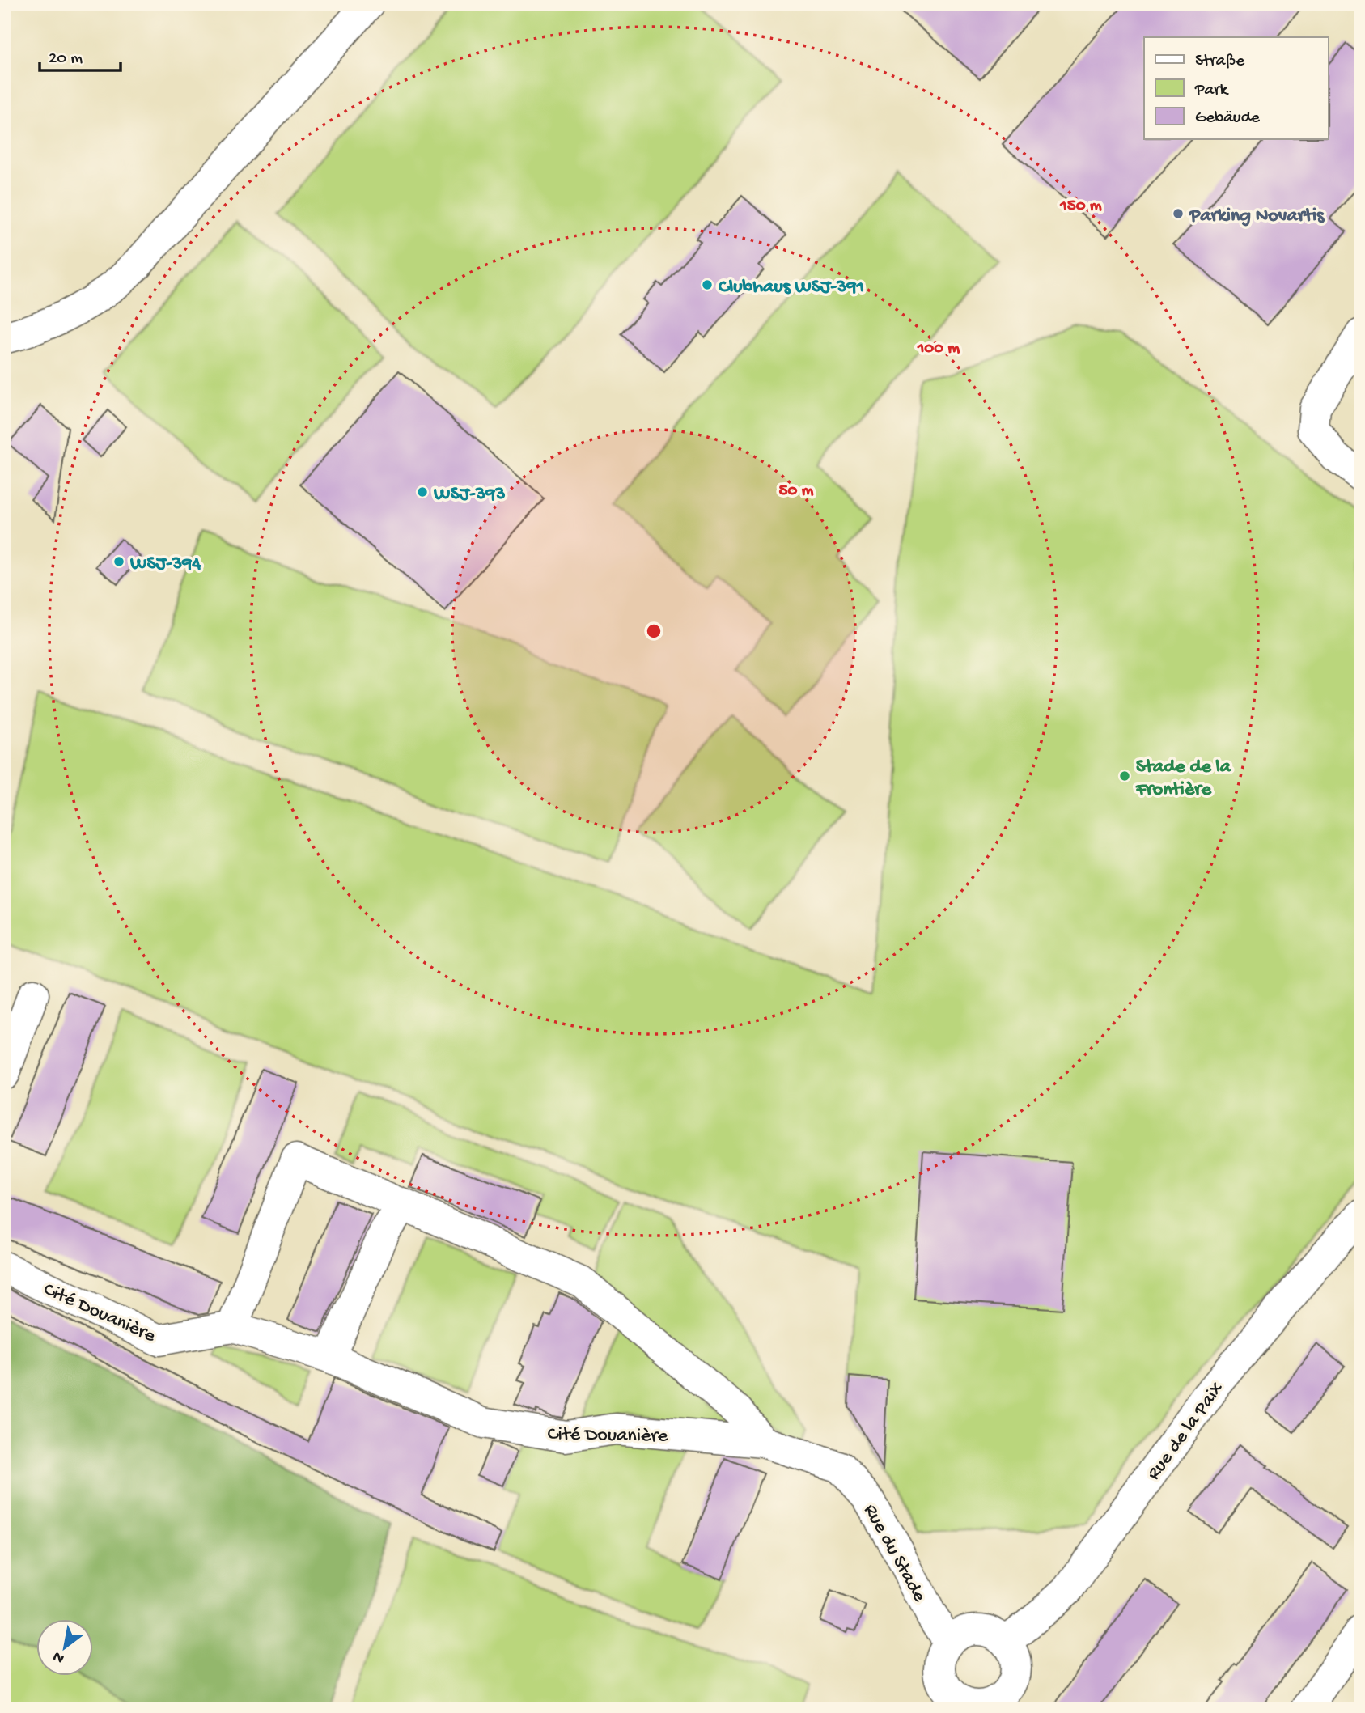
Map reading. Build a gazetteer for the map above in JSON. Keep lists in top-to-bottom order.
{
  "streets": {
    "street": ["Cité Douanière", "Rue de la Paix", "Rue du Stade"]
  },
  "crossings": [
    ["Cité Douanière", "Rue du Stade"],
    ["Rue de la Paix", "Rue du Stade"]
  ],
  "places": [
    "Parking Novartis",
    "Clubhaus WSJ-391",
    "WSJ-393",
    "WSJ-394",
    "Stade de la Frontière"
  ],
  "legend": ["Straße", "Park", "Gebäude"],
  "scale_bar": "20 m",
  "north": "bottom left",
  "rings": ["150 m", "100 m", "50 m"]
}
